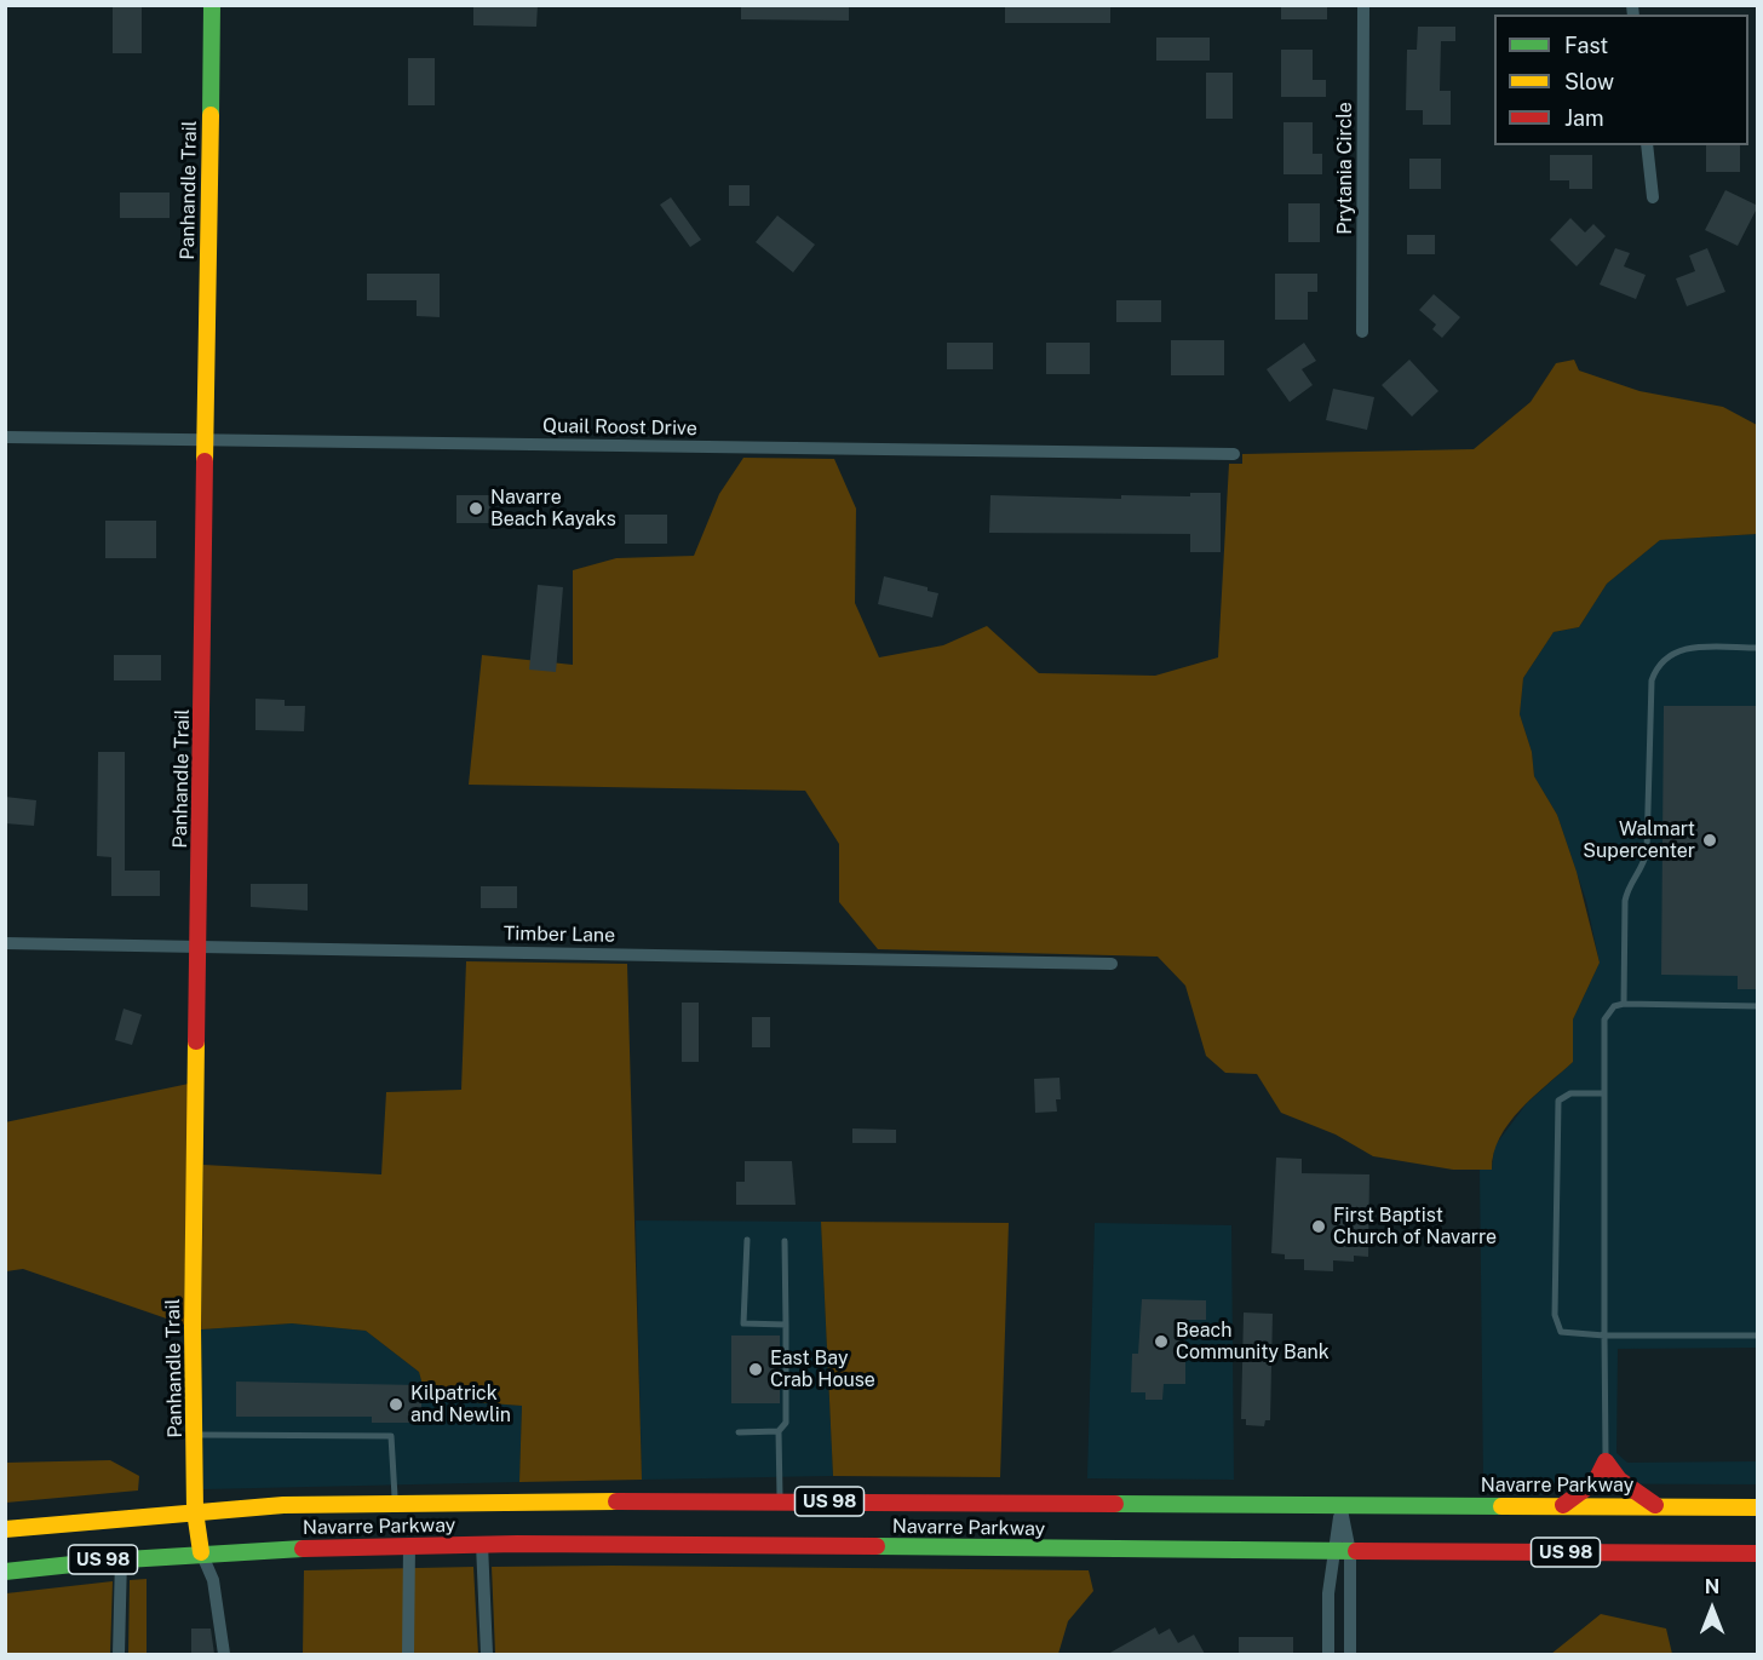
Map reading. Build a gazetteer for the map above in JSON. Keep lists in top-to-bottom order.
{
  "streets": {
    "main road": ["Panhandle Trail", "Navarre Parkway", "US 98"],
    "street": ["Prytania Circle", "Quail Roost Drive", "Timber Lane"]
  },
  "crossings": [
    ["Panhandle Trail", "Quail Roost Drive"],
    ["Panhandle Trail", "Timber Lane"],
    ["Panhandle Trail", "Navarre Parkway"]
  ],
  "places": [
    "Navarre Beach Kayaks",
    "Walmart Supercenter",
    "First Baptist Church of Navarre",
    "Beach Community Bank",
    "East Bay Crab House",
    "Kilpatrick and Newlin"
  ],
  "legend": ["Fast", "Slow", "Jam"],
  "north": "top"
}
